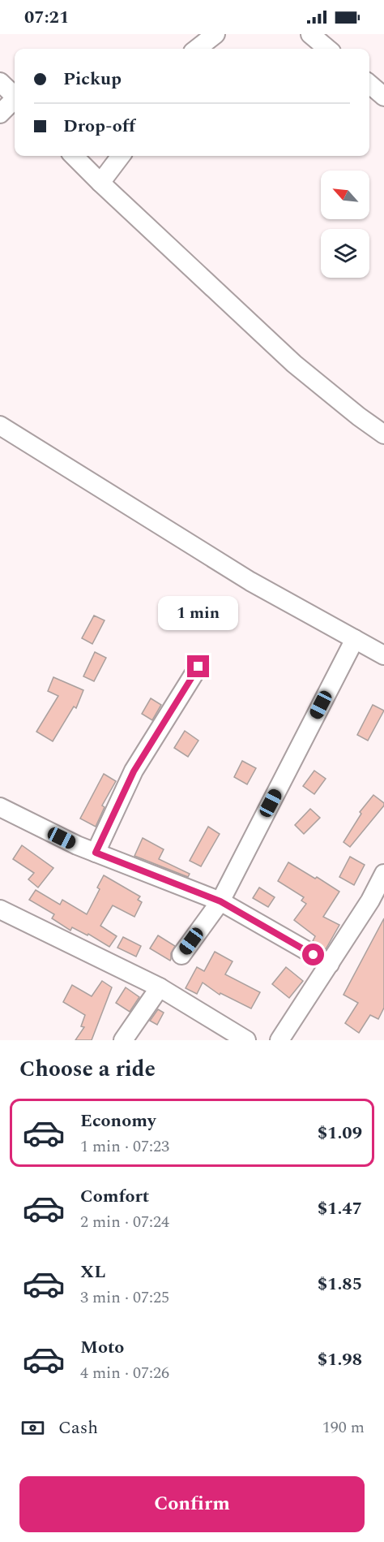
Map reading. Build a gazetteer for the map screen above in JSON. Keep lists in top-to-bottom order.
{
  "north": "top left",
  "page": {
    "status": "07:21",
    "banner": ["Pickup", "Drop-off"],
    "bubble": "1 min",
    "heading": "Choose a ride",
    "list": [
      {
        "name": "Economy",
        "note": "1 min · 07:23",
        "value": "$1.09"
      },
      {
        "name": "Comfort",
        "note": "2 min · 07:24",
        "value": "$1.47"
      },
      {
        "name": "XL",
        "note": "3 min · 07:25",
        "value": "$1.85"
      },
      {
        "name": "Moto",
        "note": "4 min · 07:26",
        "value": "$1.98"
      }
    ],
    "pay": ["Cash", "190 m"],
    "buttons": "Confirm"
  }
}
